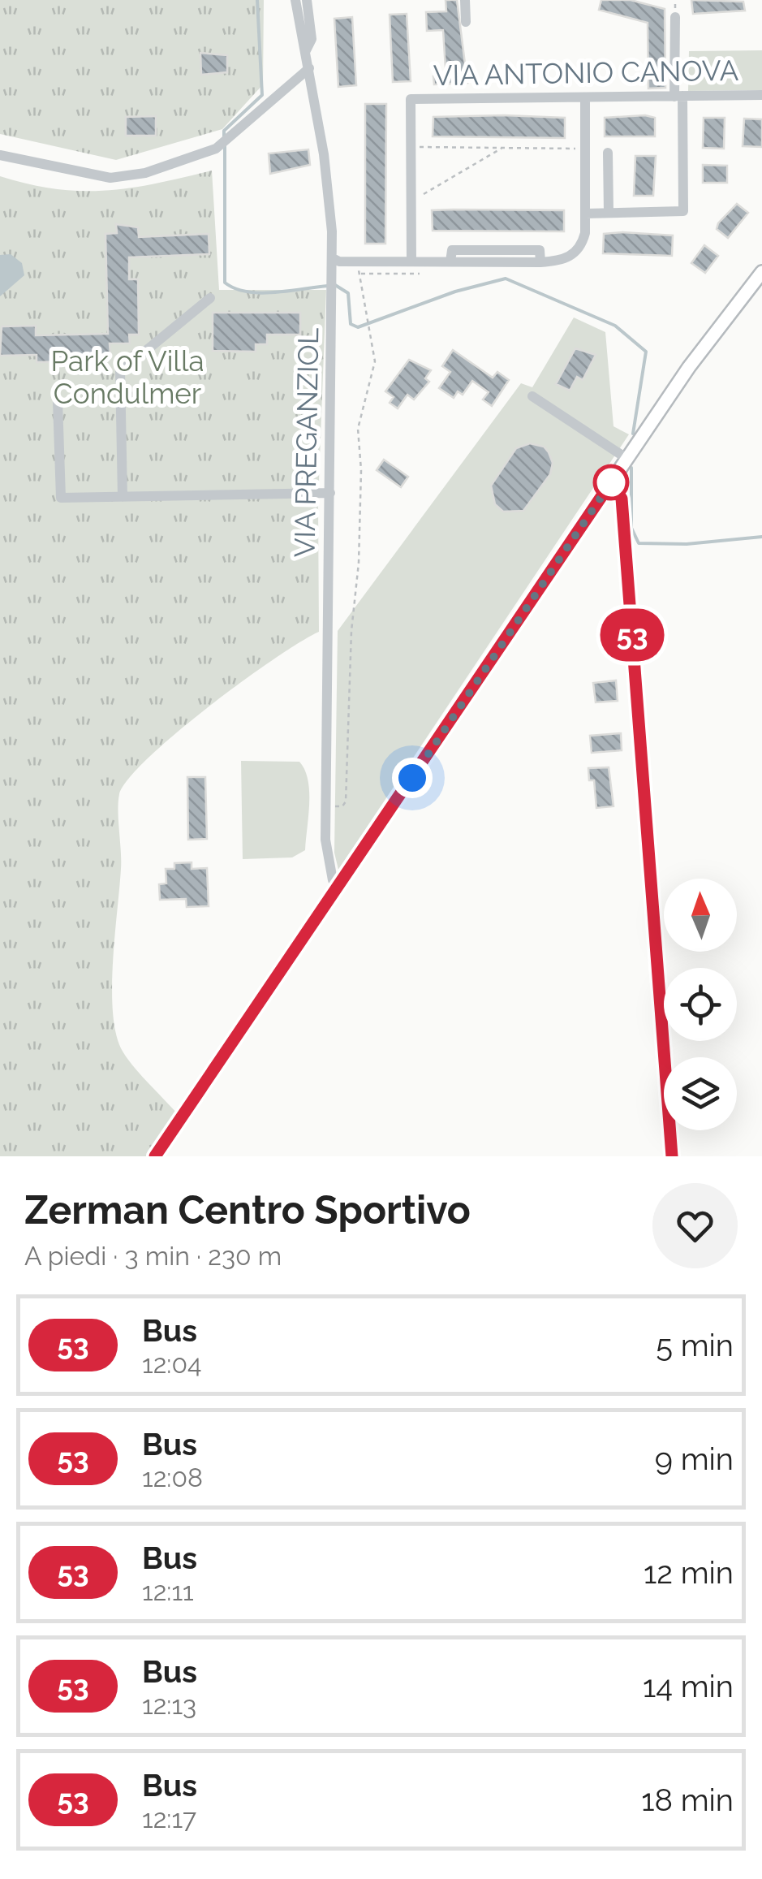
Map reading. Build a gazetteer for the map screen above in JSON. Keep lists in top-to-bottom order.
{
  "streets": {
    "street": ["VIA ANTONIO CANOVA", "VIA PREGANZIOL"]
  },
  "parks": ["Park of Villa Condulmer"],
  "lines": ["bus line 53"],
  "north": "top",
  "page": {
    "on_map": "53",
    "heading": ["Zerman Centro Sportivo", "A piedi · 3 min · 230 m"],
    "list": [
      {
        "mark": "53",
        "name": "Bus",
        "note": "12:04",
        "value": "5 min"
      },
      {
        "mark": "53",
        "name": "Bus",
        "note": "12:08",
        "value": "9 min"
      },
      {
        "mark": "53",
        "name": "Bus",
        "note": "12:11",
        "value": "12 min"
      },
      {
        "mark": "53",
        "name": "Bus",
        "note": "12:13",
        "value": "14 min"
      },
      {
        "mark": "53",
        "name": "Bus",
        "note": "12:17",
        "value": "18 min"
      }
    ]
  }
}
